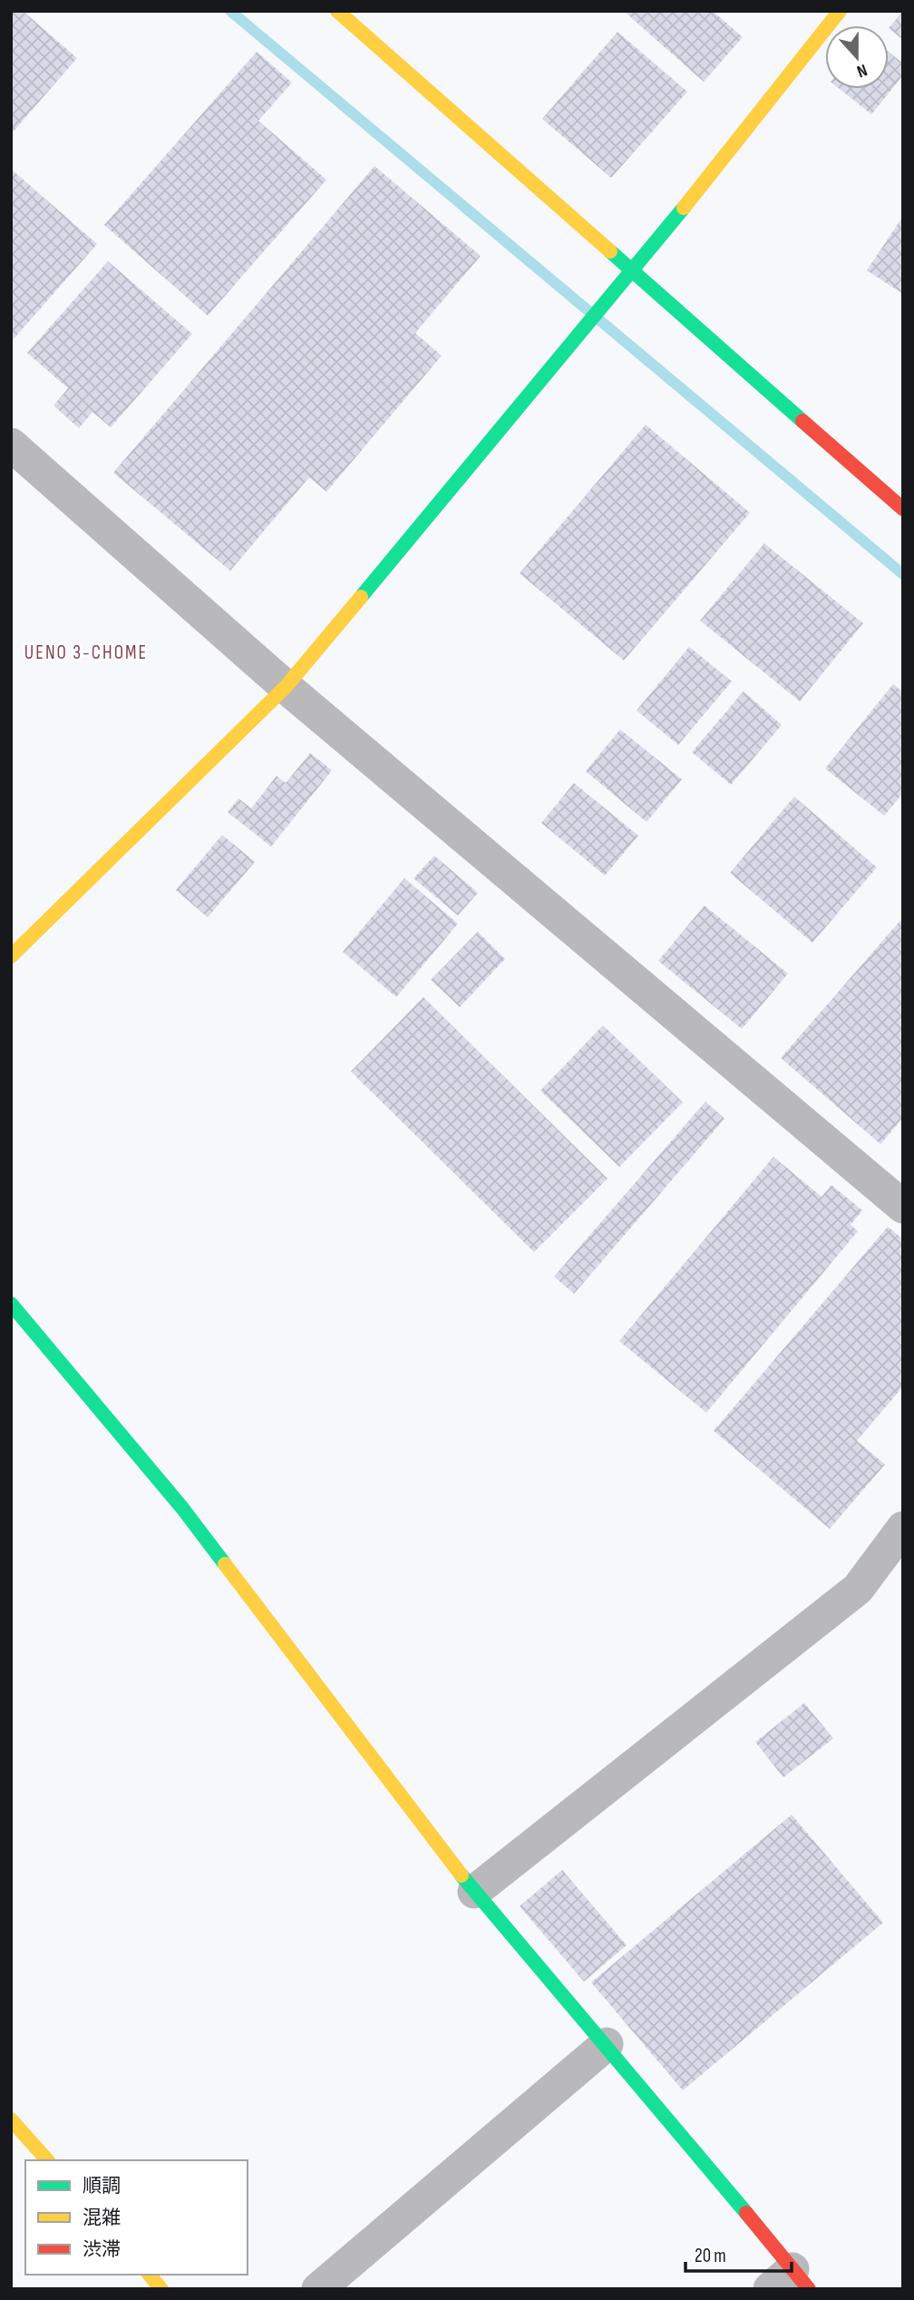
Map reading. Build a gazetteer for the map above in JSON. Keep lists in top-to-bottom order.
{
  "districts": ["UENO 3-CHOME"],
  "legend": ["順調", "混雑", "渋滞"],
  "scale_bar": "20 m",
  "north": "bottom"
}
